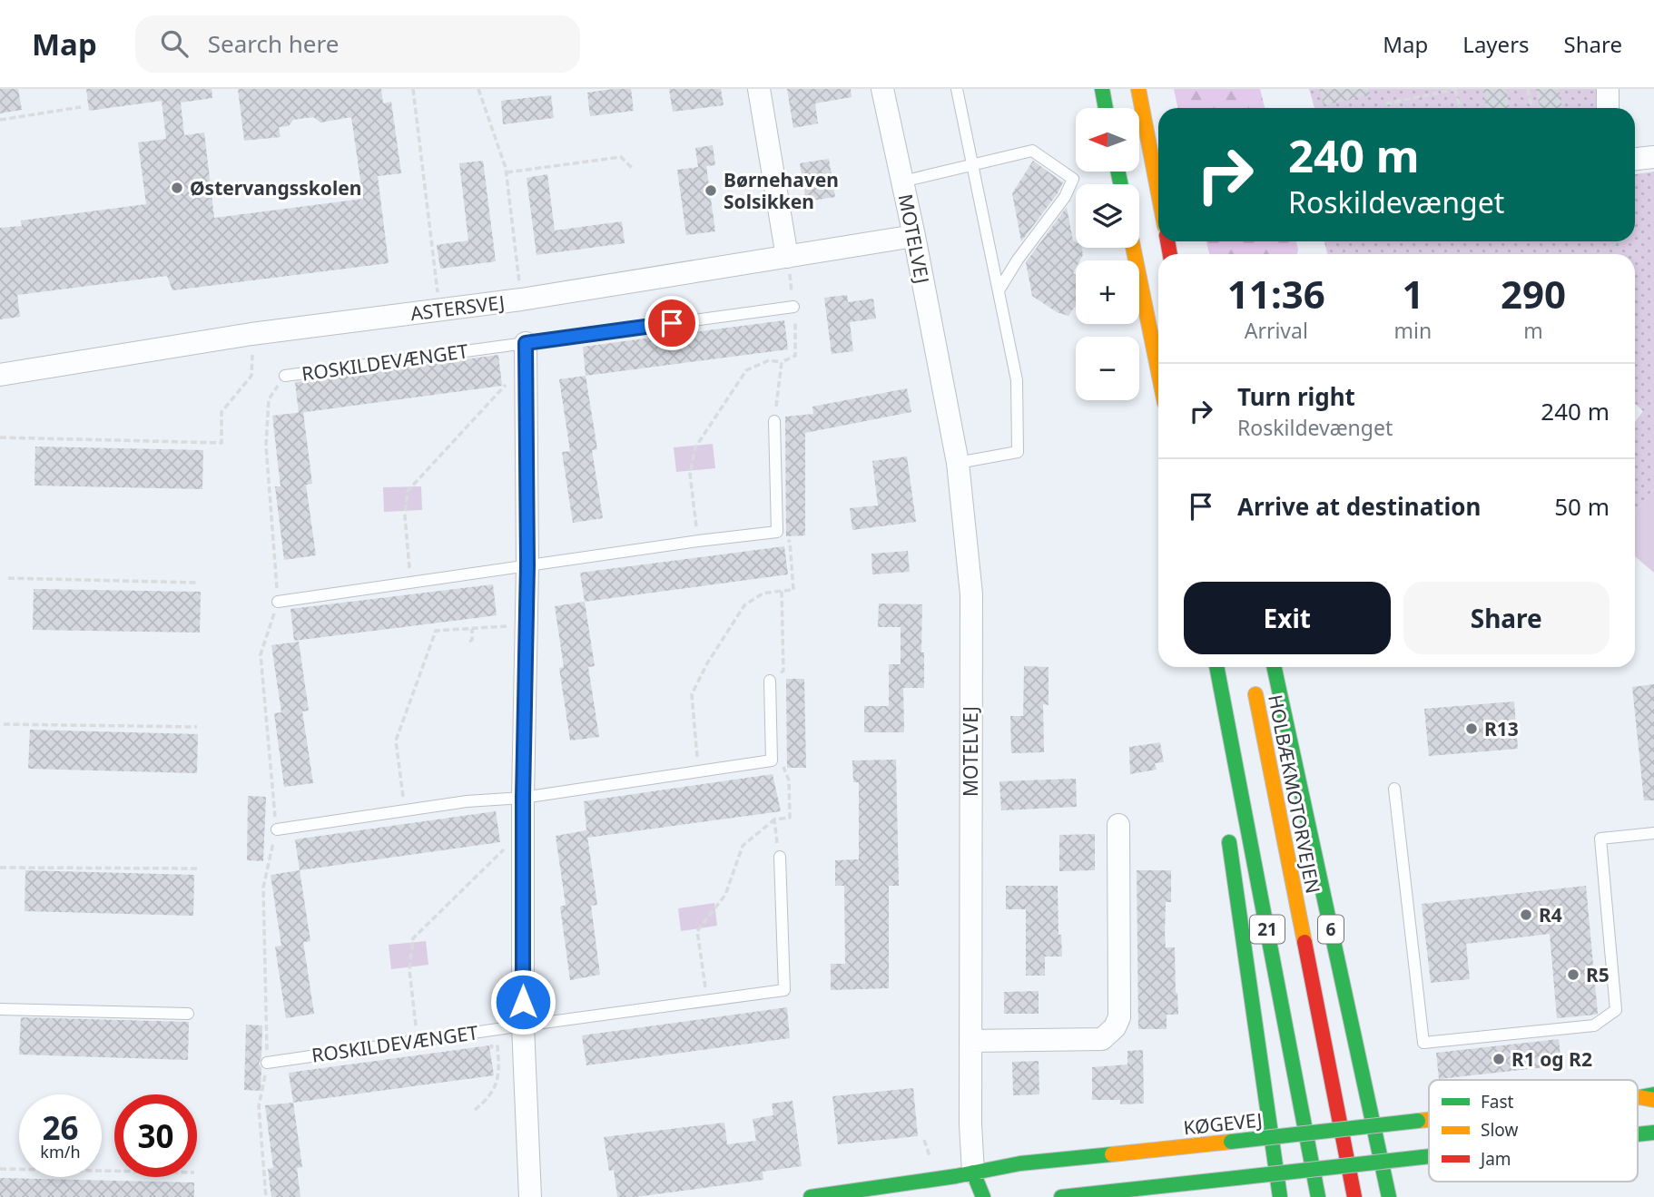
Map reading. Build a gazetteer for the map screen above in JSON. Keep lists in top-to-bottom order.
{
  "streets": {
    "main road": [
      "HOLBÆKMOTORVEJEN",
      "21",
      "6",
      "KØGEVEJ"
    ],
    "street": ["MOTELVEJ", "ASTERSVEJ"],
    "lane": ["ROSKILDEVÆNGET"]
  },
  "crossings": [
    ["MOTELVEJ", "ASTERSVEJ"],
    ["MOTELVEJ", "KØGEVEJ"]
  ],
  "places": [
    "Østervangsskolen",
    "Børnehaven Solsikken",
    "R13",
    "R4",
    "R5",
    "R1 og R2"
  ],
  "legend": ["Fast", "Slow", "Jam"],
  "north": "left",
  "page": {
    "header": "Map",
    "search": "Search here",
    "nav": ["Map", "Layers", "Share"],
    "map_buttons": ["+", "−"],
    "turn": ["240 m", "Roskildevænget"],
    "eta": [
      "11:36",
      "Arrival",
      "1",
      "min",
      "290",
      "m"
    ],
    "list": [
      {
        "name": "Turn right",
        "note": "Roskildevænget",
        "value": "240 m"
      },
      {
        "name": "Arrive at destination",
        "value": "50 m"
      }
    ],
    "buttons": ["Exit", "Share"],
    "speed": "26 km/h",
    "limit": "30"
  }
}
